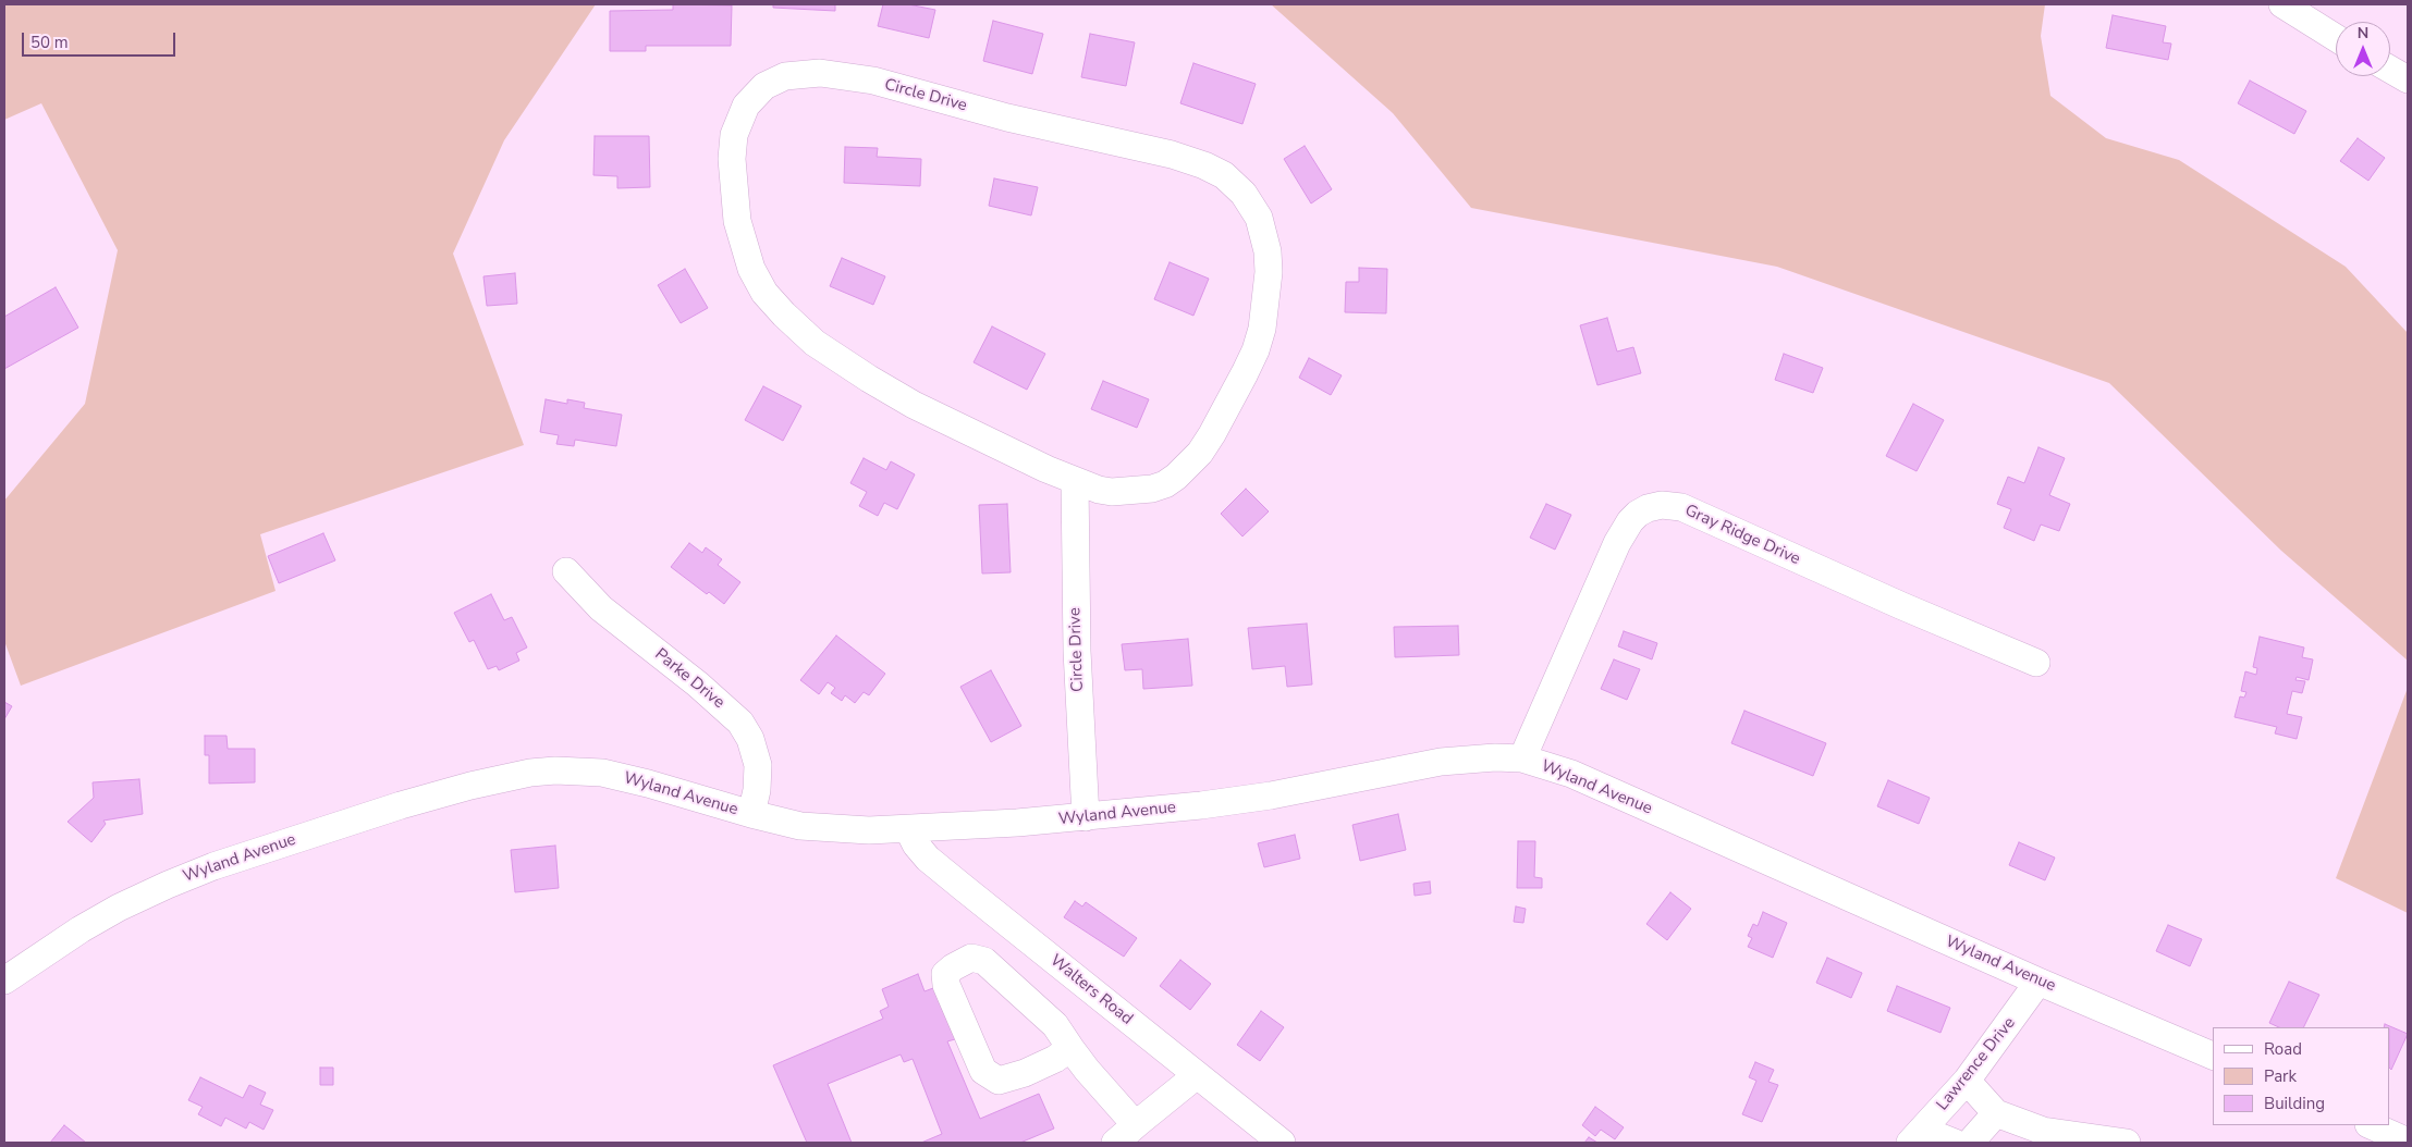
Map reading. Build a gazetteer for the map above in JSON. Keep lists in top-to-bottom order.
{
  "streets": {
    "street": [
      "Circle Drive",
      "Gray Ridge Drive",
      "Parke Drive",
      "Wyland Avenue",
      "Walters Road",
      "Lawrence Drive"
    ]
  },
  "crossings": [
    ["Circle Drive", "Wyland Avenue"],
    ["Gray Ridge Drive", "Wyland Avenue"],
    ["Parke Drive", "Wyland Avenue"],
    ["Wyland Avenue", "Walters Road"],
    ["Wyland Avenue", "Lawrence Drive"]
  ],
  "legend": ["Road", "Park", "Building"],
  "scale_bar": "50 m",
  "north": "top"
}
